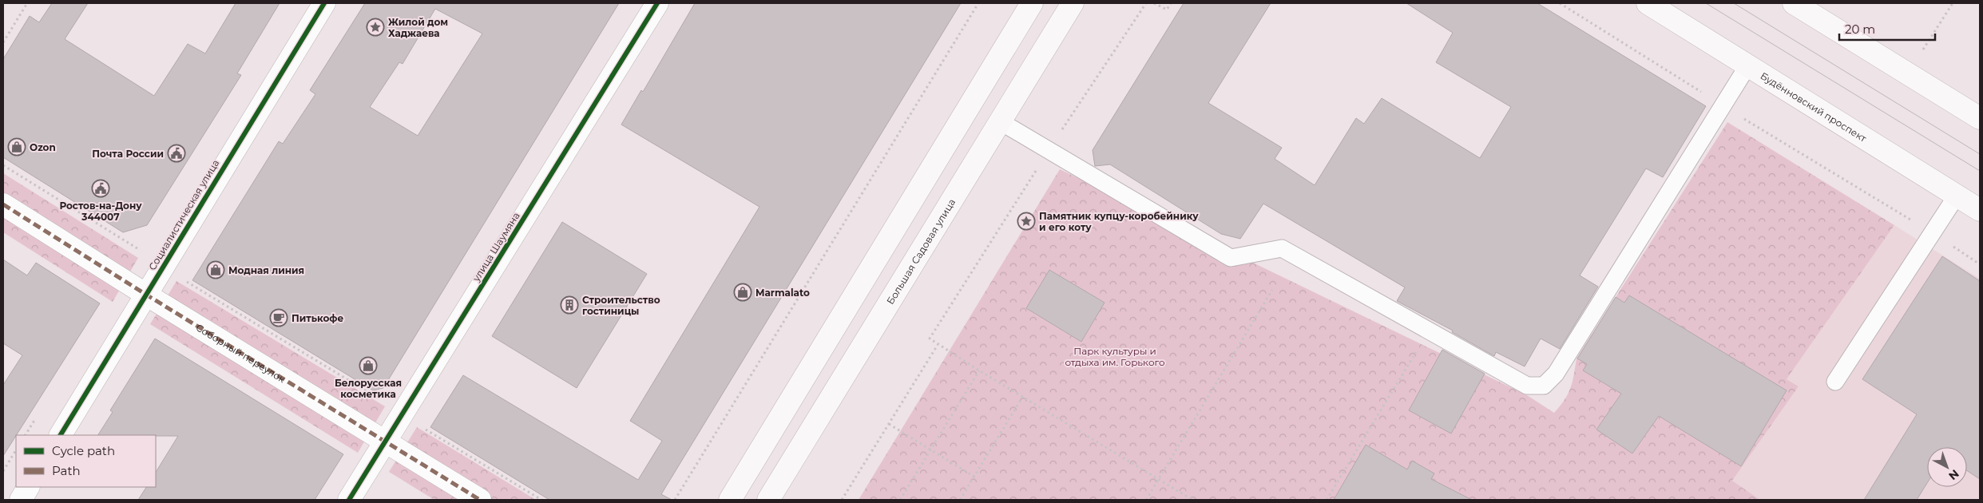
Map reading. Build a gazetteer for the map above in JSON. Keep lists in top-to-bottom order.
{
  "streets": {
    "main road": ["Будённовский проспект", "Большая Садовая улица"],
    "street": ["Социалистическая улица", "улица Шаумяна", "Соборный переулок"]
  },
  "crossings": [
    ["Социалистическая улица", "Соборный переулок"],
    ["улица Шаумяна", "Соборный переулок"]
  ],
  "parks": ["Парк культуры и отдыха им. Горького"],
  "places": {
    "place": ["Жилой дом Хаджаева", "Памятник купцу-коробейнику и его коту"],
    "shop": [
      "Ozon",
      "Модная линия",
      "Marmalato",
      "Белорусская косметика"
    ],
    "public building": ["Почта России", "Ростов-на-Дону 344007"],
    "building": ["Строительство гостиницы"],
    "cafe": ["Питькофе"]
  },
  "legend": ["Cycle path", "Path"],
  "scale_bar": "20 m",
  "north": "bottom right"
}
